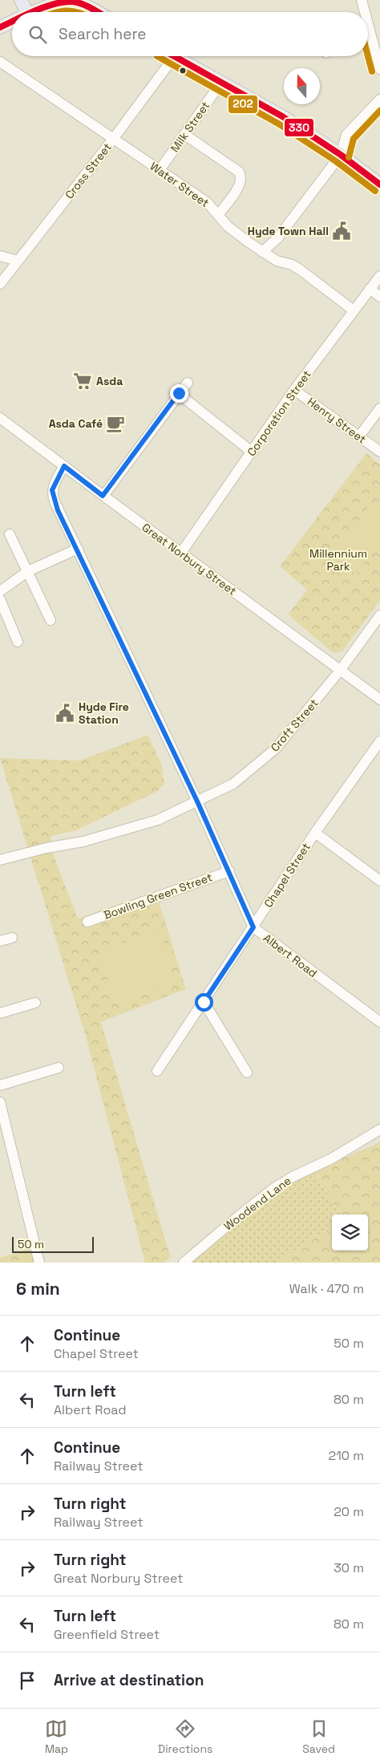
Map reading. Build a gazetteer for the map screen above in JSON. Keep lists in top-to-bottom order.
{
  "streets": {
    "street": [
      "Milk Street",
      "Cross Street",
      "Water Street",
      "Corporation Street",
      "Henry Street",
      "Great Norbury Street",
      "Croft Street",
      "Chapel Street",
      "Bowling Green Street",
      "Albert Road",
      "Woodend Lane"
    ]
  },
  "crossings": [
    ["Milk Street", "Water Street"],
    ["Cross Street", "Water Street"],
    ["Water Street", "Corporation Street"],
    ["Corporation Street", "Henry Street"],
    ["Corporation Street", "Great Norbury Street"],
    ["Great Norbury Street", "Croft Street"],
    ["Great Norbury Street", "Albert Road"],
    ["Croft Street", "Albert Road"],
    ["Chapel Street", "Albert Road"],
    ["Bowling Green Street", "Albert Road"]
  ],
  "parks": ["Millennium Park"],
  "places": {
    "public building": ["Hyde Town Hall", "Hyde Fire Station"],
    "supermarket": ["Asda"],
    "cafe": ["Asda Café"]
  },
  "lines": ["transit line 330", "transit line 202"],
  "scale_bar": "50 m",
  "north": "top",
  "page": {
    "search": "Search here",
    "scale": "50 m",
    "heading": ["6 min", "Walk · 470 m"],
    "list": [
      ["Continue", "Chapel Street", "50 m"],
      ["Turn left", "Albert Road", "80 m"],
      ["Continue", "Railway Street", "210 m"],
      ["Turn right", "Railway Street", "20 m"],
      ["Turn right", "Great Norbury Street", "30 m"],
      ["Turn left", "Greenfield Street", "80 m"],
      "Arrive at destination"
    ],
    "nav": ["Map", "Directions", "Saved"]
  }
}
